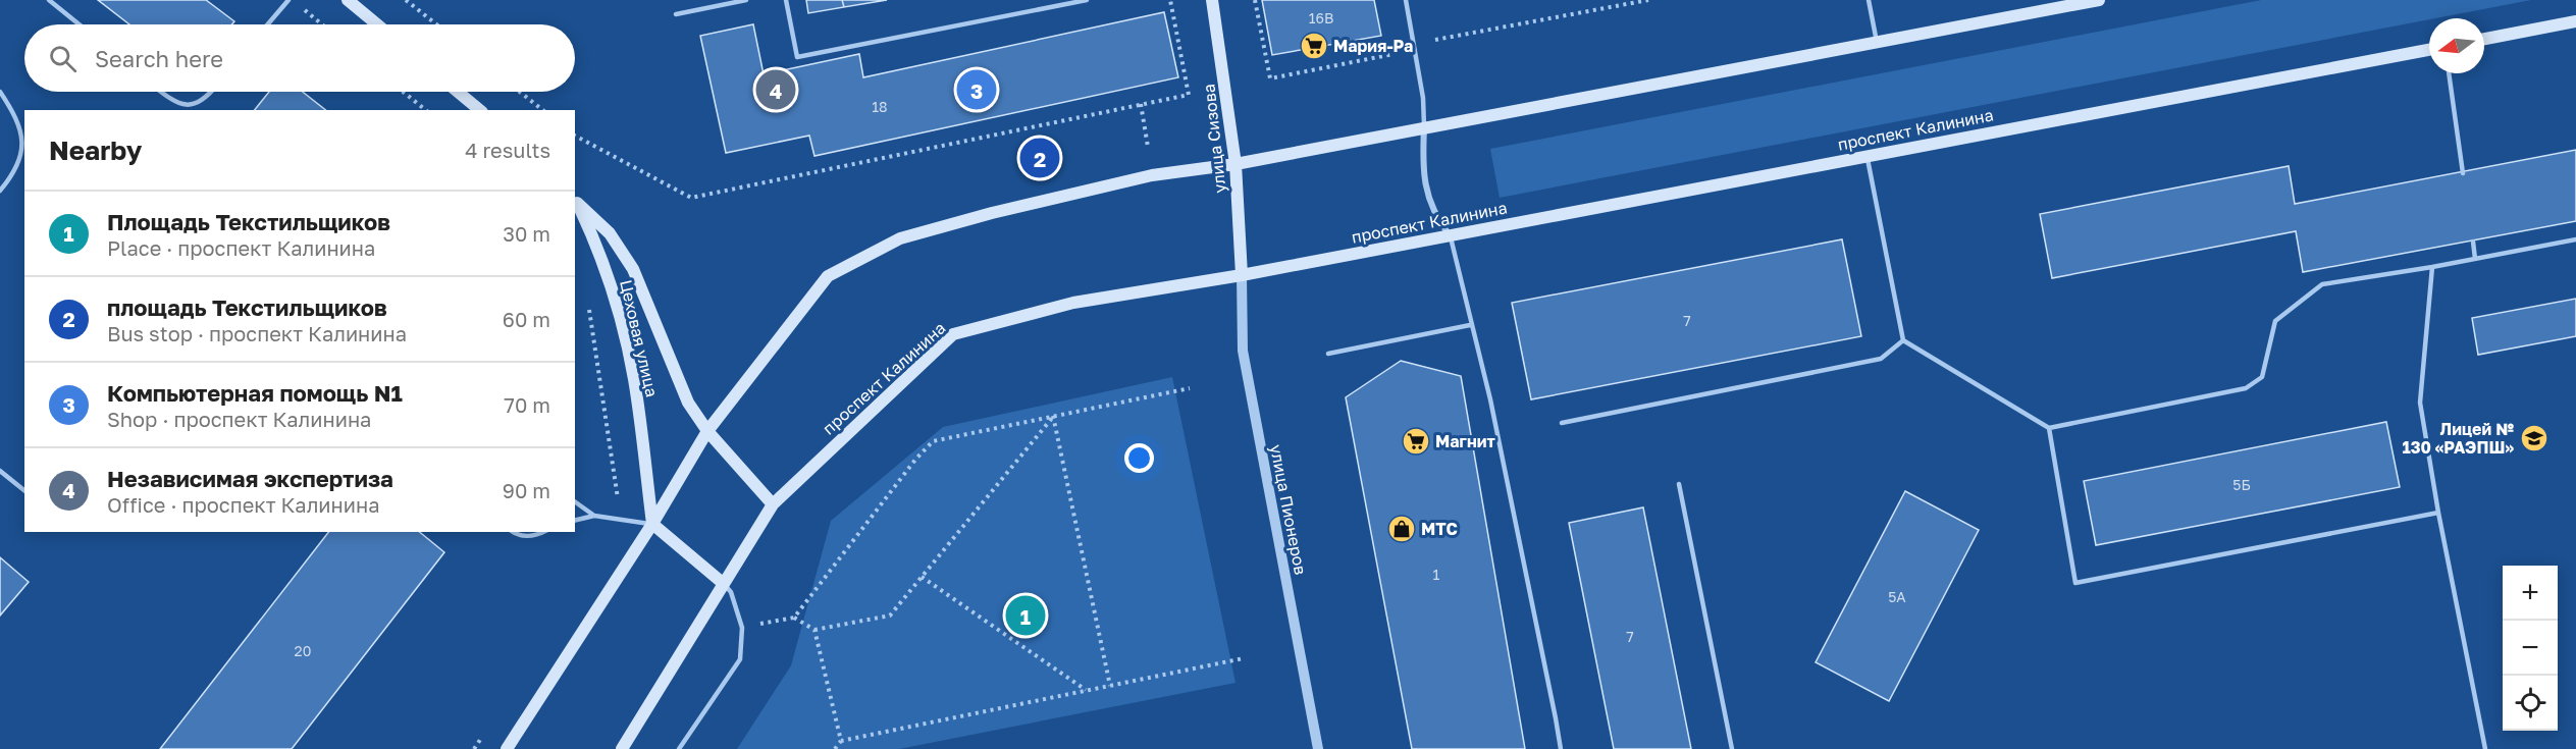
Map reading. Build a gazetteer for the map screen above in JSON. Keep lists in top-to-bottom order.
{
  "streets": {
    "main road": ["проспект Калинина", "улица Сизова", "Цеховая улица"],
    "street": ["улица Пионеров"]
  },
  "crossings": [
    ["проспект Калинина", "улица Сизова"],
    ["проспект Калинина", "Цеховая улица"],
    ["проспект Калинина", "улица Пионеров"],
    ["улица Сизова", "улица Пионеров"]
  ],
  "places": {
    "supermarket": ["Мария-Ра", "Магнит"],
    "school or university": ["Лицей № 130 «РАЭПШ»"],
    "shop": ["МТС"]
  },
  "house_numbers": [
    "16В",
    "18",
    "7",
    "5Б",
    "1",
    "5А",
    "7",
    "20"
  ],
  "north": "left",
  "page": {
    "search": "Search here",
    "pins": [
      "3",
      "4",
      "2",
      "1"
    ],
    "heading": ["Nearby", "4 results"],
    "list": [
      {
        "mark": "1",
        "name": "Площадь Текстильщиков",
        "note": "Place · проспект Калинина",
        "value": "30 m"
      },
      {
        "mark": "2",
        "name": "площадь Текстильщиков",
        "note": "Bus stop · проспект Калинина",
        "value": "60 m"
      },
      {
        "mark": "3",
        "name": "Компьютерная помощь N1",
        "note": "Shop · проспект Калинина",
        "value": "70 m"
      },
      {
        "mark": "4",
        "name": "Независимая экспертиза",
        "note": "Office · проспект Калинина",
        "value": "90 m"
      }
    ],
    "map_buttons": ["+", "−"]
  }
}
